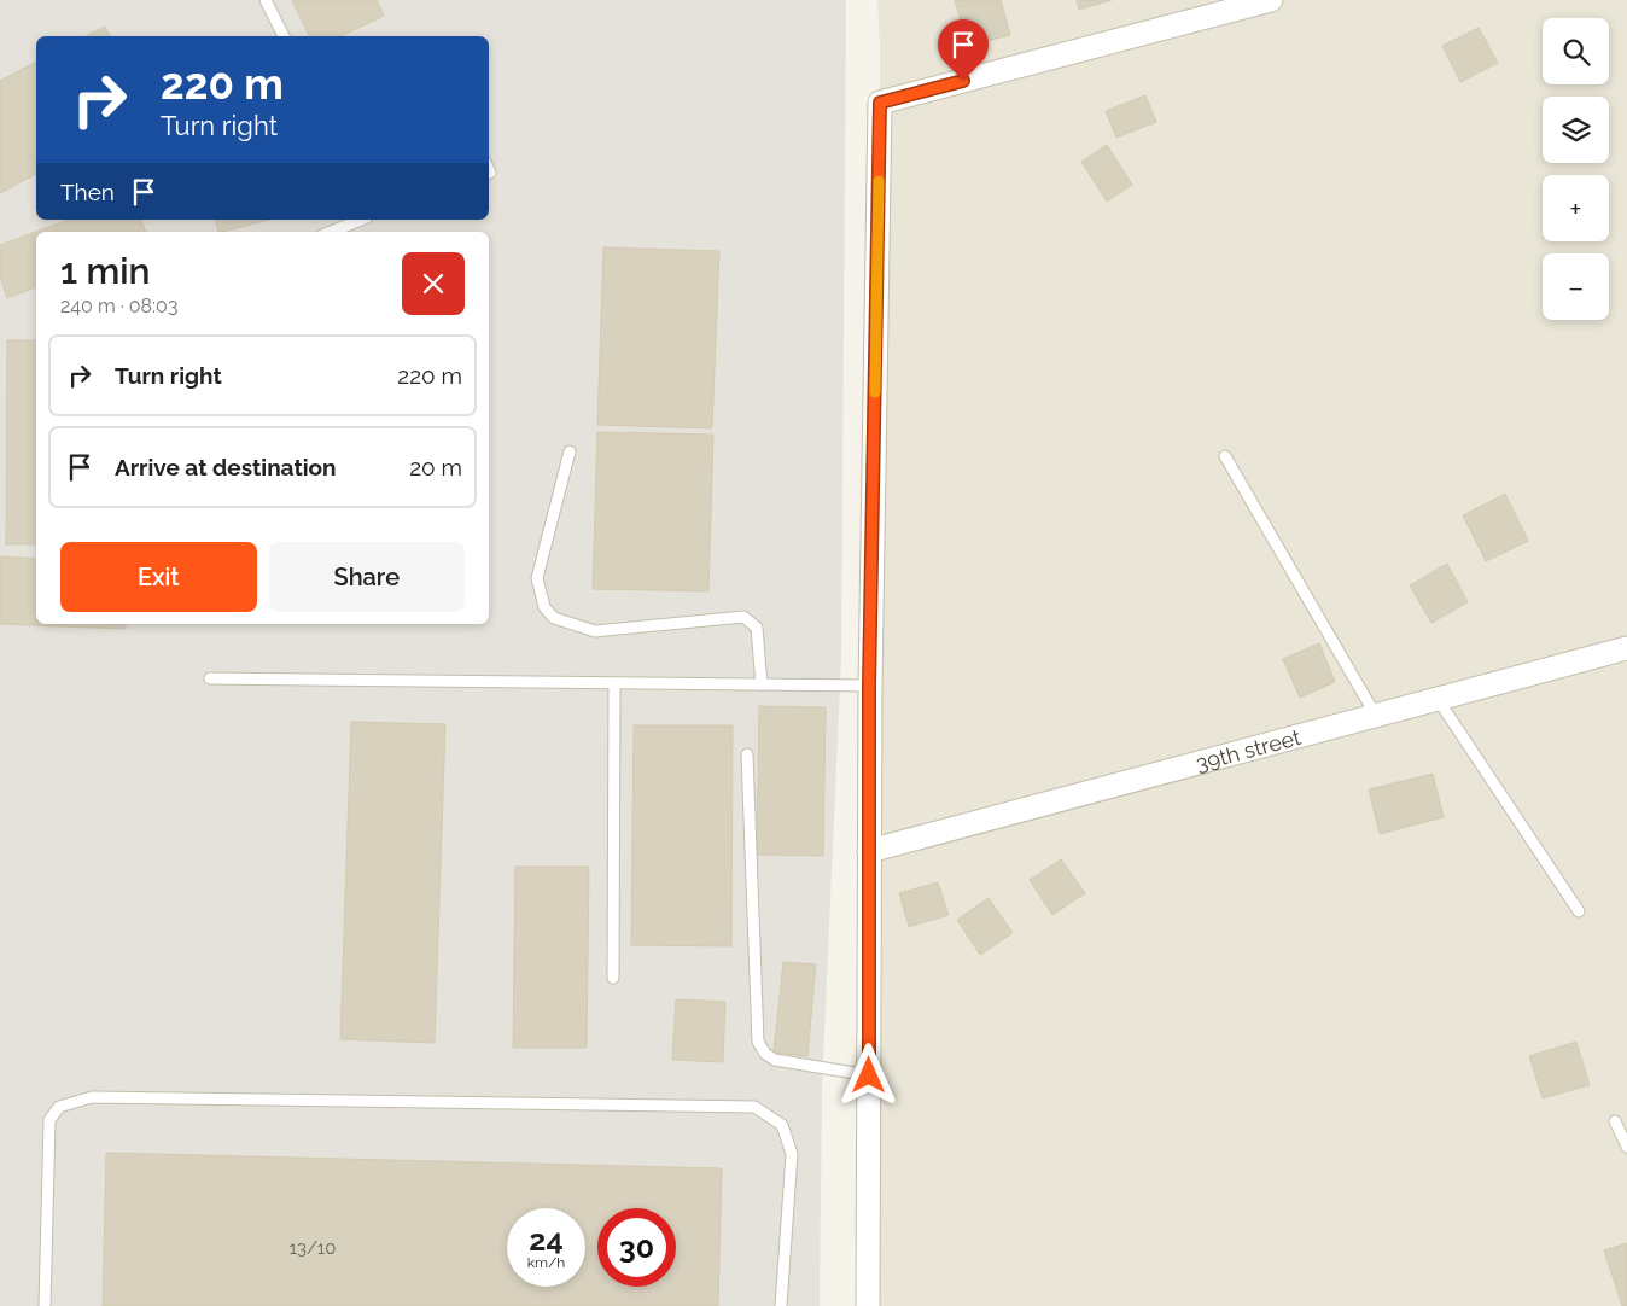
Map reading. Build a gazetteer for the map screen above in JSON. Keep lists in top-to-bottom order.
{
  "streets": {
    "street": ["39th street"]
  },
  "house_numbers": ["13/10"],
  "page": {
    "map_buttons": ["+", "−"],
    "turn": ["220 m", "Turn right"],
    "then": "Then",
    "heading": ["1 min", "240 m · 08:03"],
    "list": [
      {
        "name": "Turn right",
        "value": "220 m"
      },
      {
        "name": "Arrive at destination",
        "value": "20 m"
      }
    ],
    "buttons": ["Exit", "Share"],
    "speed": "24 km/h",
    "limit": "30"
  }
}
